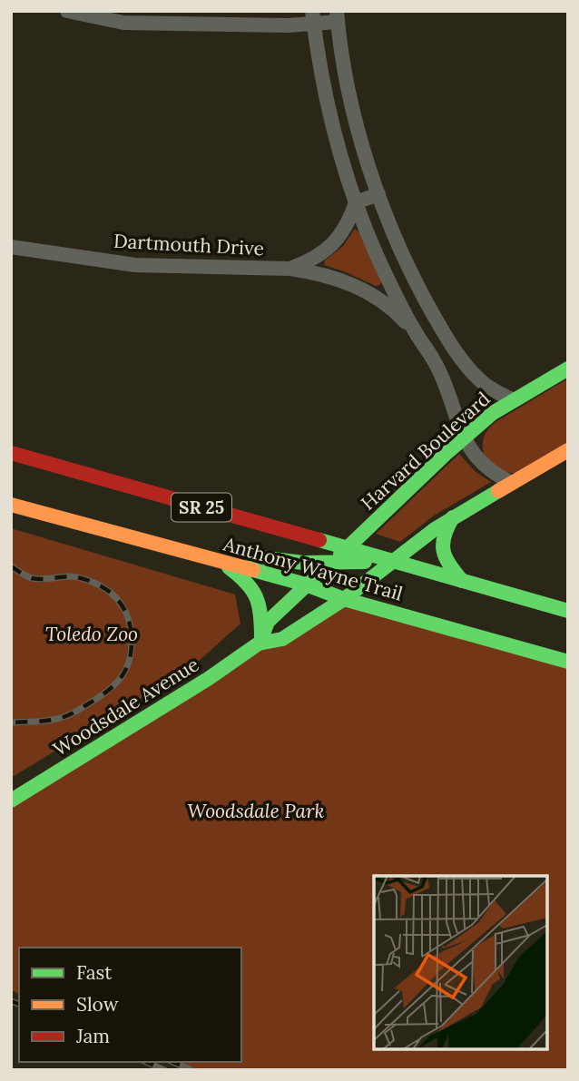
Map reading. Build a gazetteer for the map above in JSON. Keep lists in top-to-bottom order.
{
  "streets": {
    "main road": [
      "Harvard Boulevard",
      "SR 25",
      "Anthony Wayne Trail",
      "Woodsdale Avenue"
    ],
    "street": ["Dartmouth Drive"]
  },
  "crossings": [
    ["Harvard Boulevard", "Anthony Wayne Trail"],
    ["Harvard Boulevard", "Woodsdale Avenue"],
    ["Anthony Wayne Trail", "Woodsdale Avenue"]
  ],
  "parks": ["Toledo Zoo", "Woodsdale Park"],
  "legend": ["Fast", "Slow", "Jam"]
}
